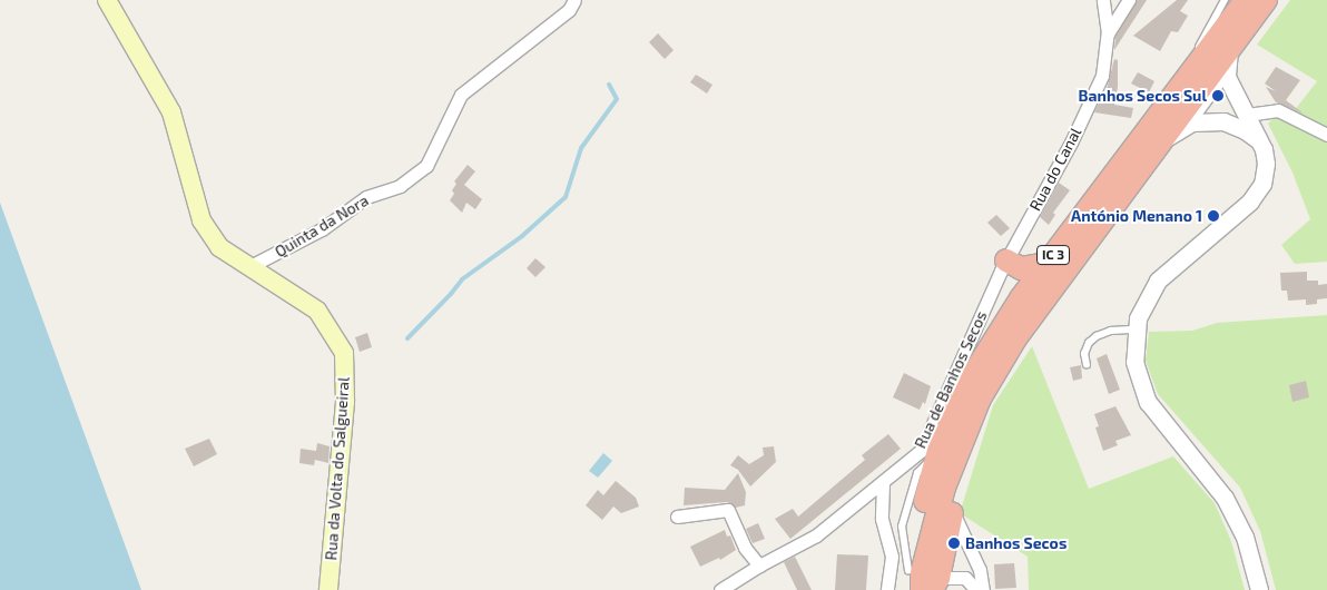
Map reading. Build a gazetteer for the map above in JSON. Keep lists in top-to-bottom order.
{
  "streets": {
    "highway": ["IC 3"],
    "main road": ["Rua da Volta do Salgueiral"],
    "street": ["Rua do Canal", "Quinta da Nora", "Rua de Banhos Secos"]
  },
  "crossings": [
    ["Rua do Canal", "Rua de Banhos Secos"],
    ["Quinta da Nora", "Rua da Volta do Salgueiral"]
  ],
  "places": ["Banhos Secos Sul", "António Menano 1", "Banhos Secos"]
}
